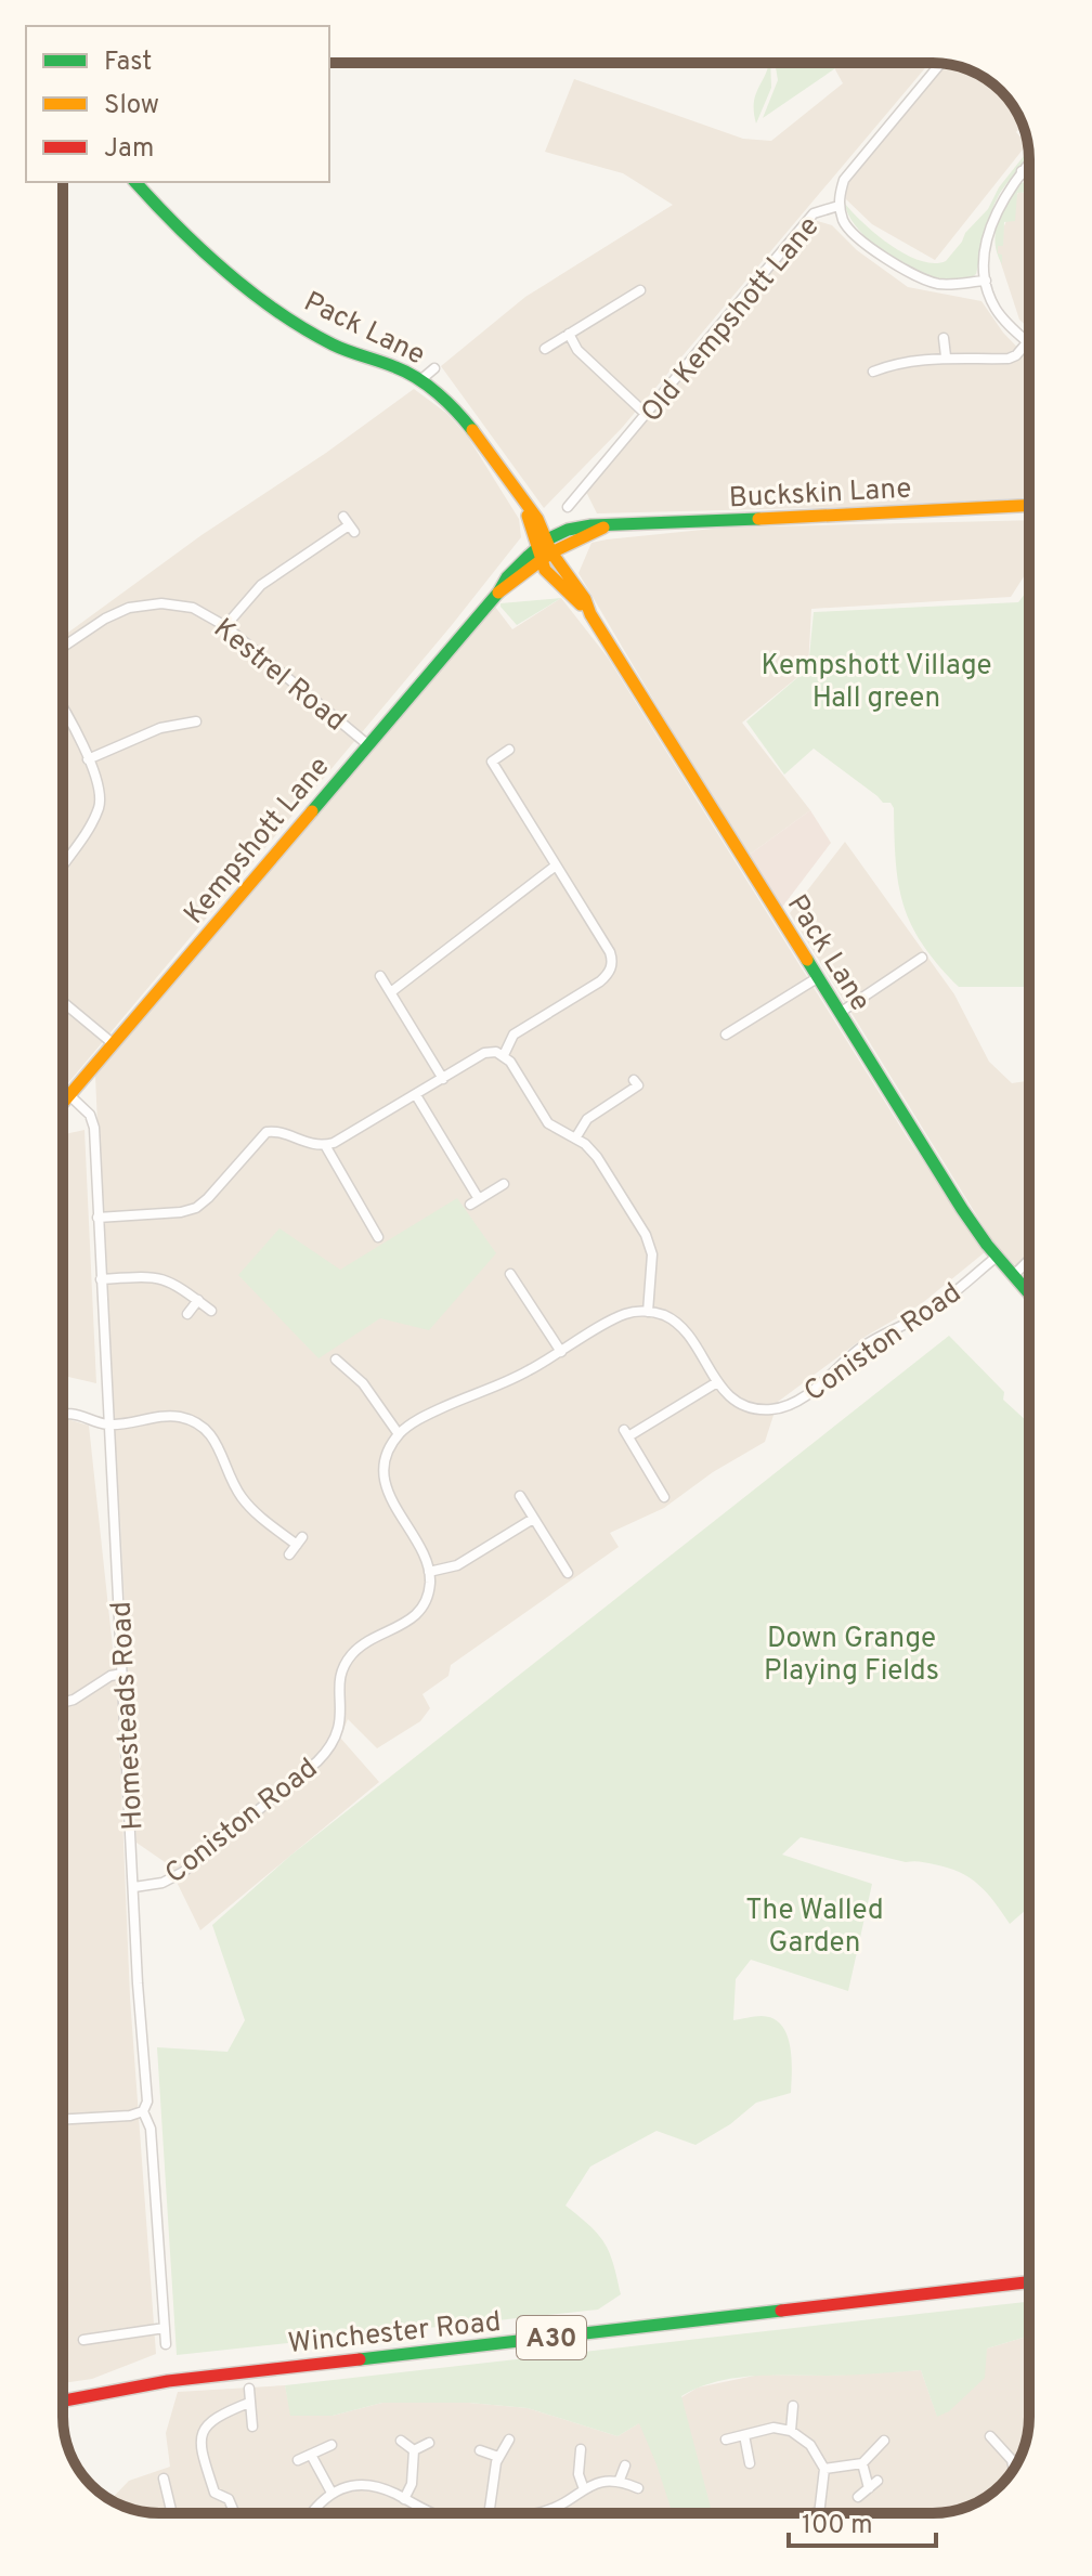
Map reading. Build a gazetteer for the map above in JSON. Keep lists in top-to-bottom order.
{
  "streets": {
    "street": [
      "Old Kempshott Lane",
      "Pack Lane",
      "Buckskin Lane",
      "Kestrel Road",
      "Kempshott Lane",
      "Coniston Road",
      "Homesteads Road",
      "Winchester Road",
      "A30"
    ]
  },
  "crossings": [
    ["Pack Lane", "Buckskin Lane"],
    ["Pack Lane", "Kempshott Lane"],
    ["Pack Lane", "Coniston Road"],
    ["Buckskin Lane", "Kempshott Lane"],
    ["Kestrel Road", "Kempshott Lane"],
    ["Kempshott Lane", "Homesteads Road"],
    ["Coniston Road", "Homesteads Road"]
  ],
  "parks": ["Kempshott Village Hall green", "Down Grange Playing Fields", "The Walled Garden"],
  "legend": ["Fast", "Slow", "Jam"],
  "scale_bar": "100 m"
}
